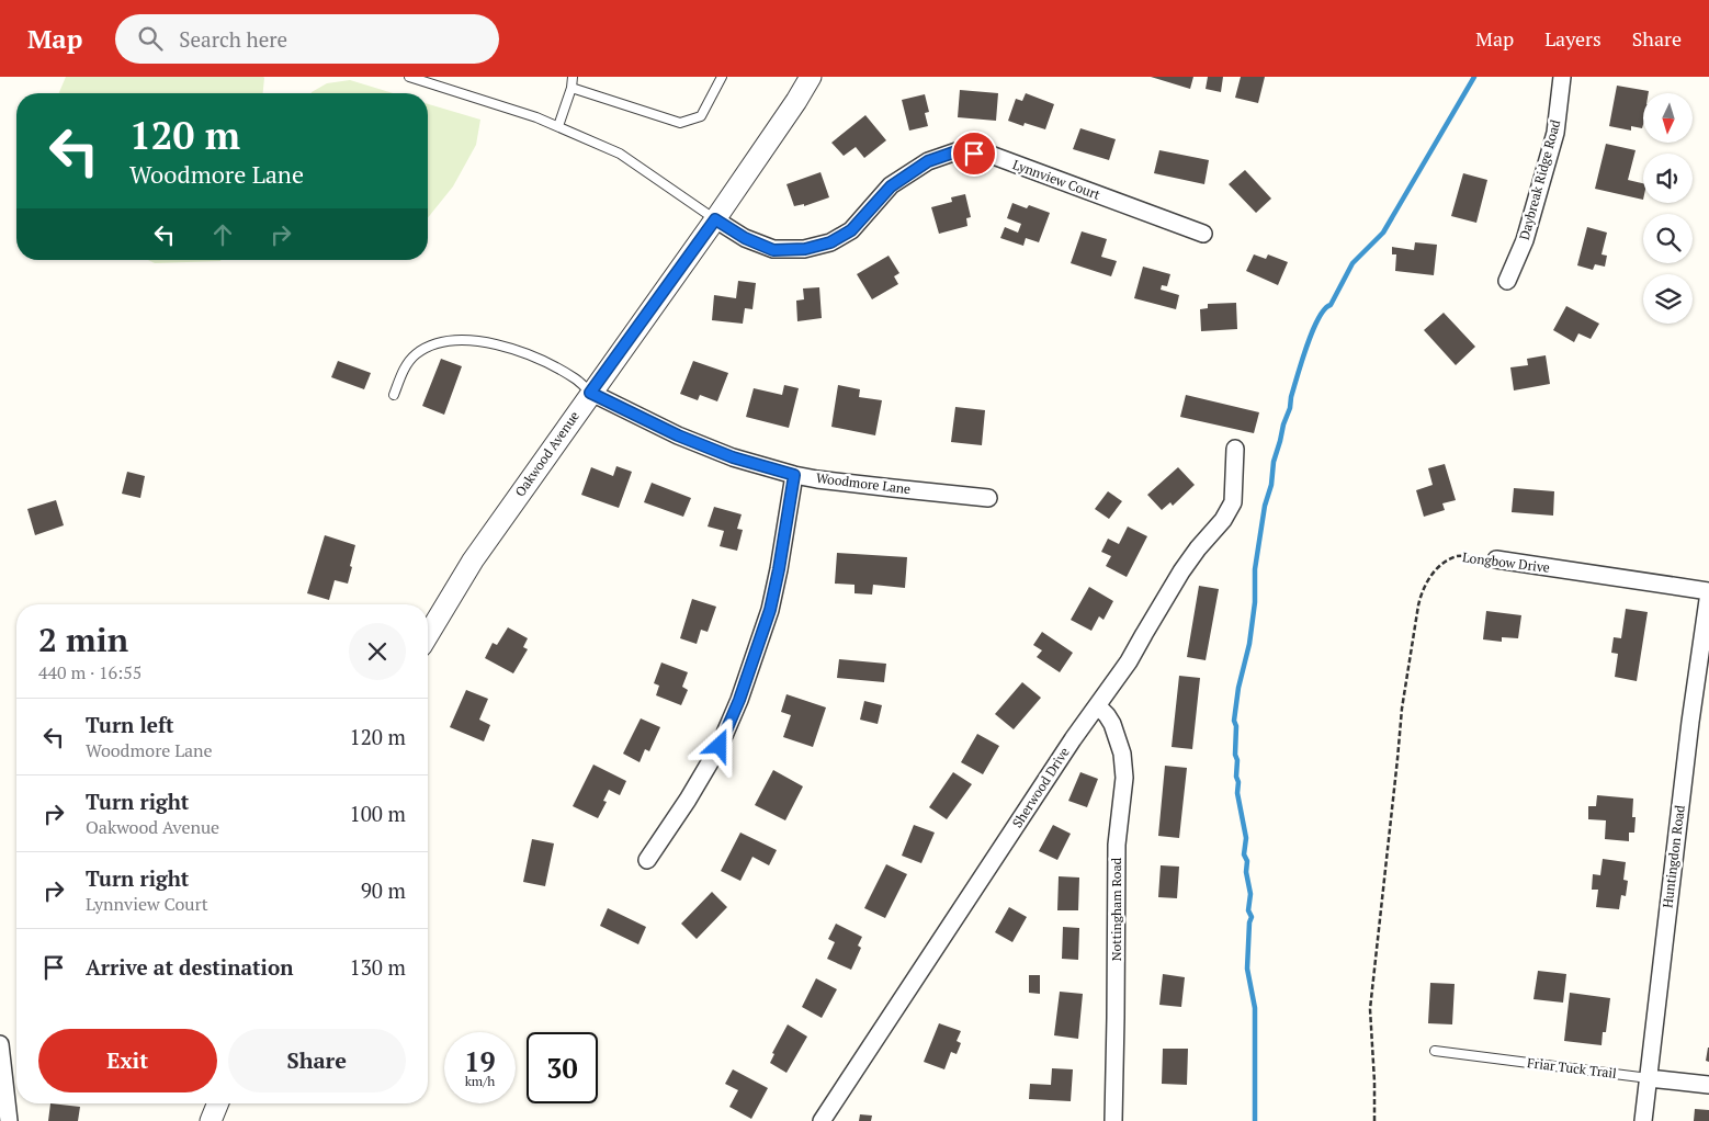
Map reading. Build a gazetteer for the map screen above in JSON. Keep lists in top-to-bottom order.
{
  "streets": {
    "street": [
      "Lynnview Court",
      "Daybreak Ridge Road",
      "Oakwood Avenue",
      "Woodmore Lane",
      "Longbow Drive",
      "Sherwood Drive",
      "Huntingdon Road",
      "Nottingham Road",
      "Friar Tuck Trail"
    ]
  },
  "crossings": [
    ["Lynnview Court", "Oakwood Avenue"],
    ["Oakwood Avenue", "Woodmore Lane"],
    ["Longbow Drive", "Huntingdon Road"],
    ["Sherwood Drive", "Nottingham Road"],
    ["Huntingdon Road", "Friar Tuck Trail"]
  ],
  "north": "bottom",
  "page": {
    "header": "Map",
    "search": "Search here",
    "nav": ["Map", "Layers", "Share"],
    "turn": ["120 m", "Woodmore Lane"],
    "heading": ["2 min", "440 m · 16:55"],
    "list": [
      {
        "name": "Turn left",
        "note": "Woodmore Lane",
        "value": "120 m"
      },
      {
        "name": "Turn right",
        "note": "Oakwood Avenue",
        "value": "100 m"
      },
      {
        "name": "Turn right",
        "note": "Lynnview Court",
        "value": "90 m"
      },
      {
        "name": "Arrive at destination",
        "value": "130 m"
      }
    ],
    "buttons": ["Exit", "Share"],
    "speed": "19 km/h",
    "limit": "30"
  }
}
